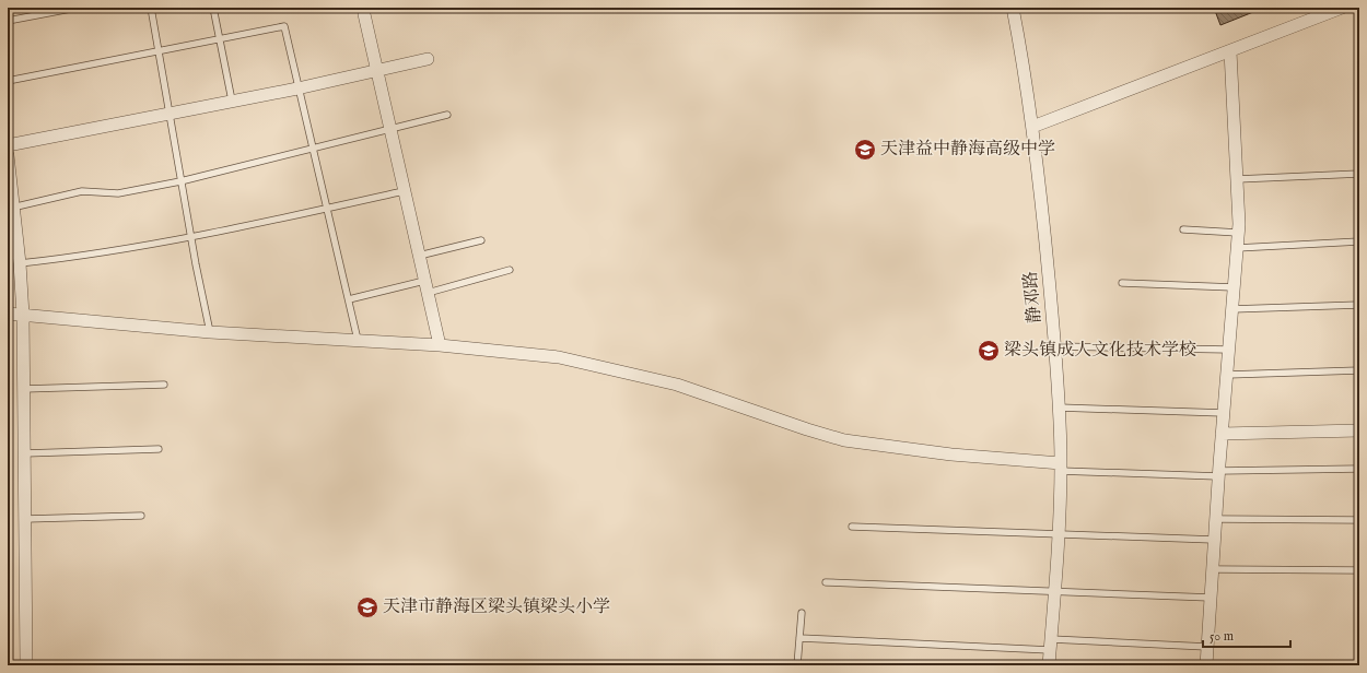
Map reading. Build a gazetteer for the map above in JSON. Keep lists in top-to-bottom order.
{
  "streets": {
    "street": ["静邓路"]
  },
  "places": {
    "school or university": ["天津益中静海高级中学", "梁头镇成人文化技术学校", "天津市静海区梁头镇梁头小学"]
  },
  "scale_bar": "50 m"
}
